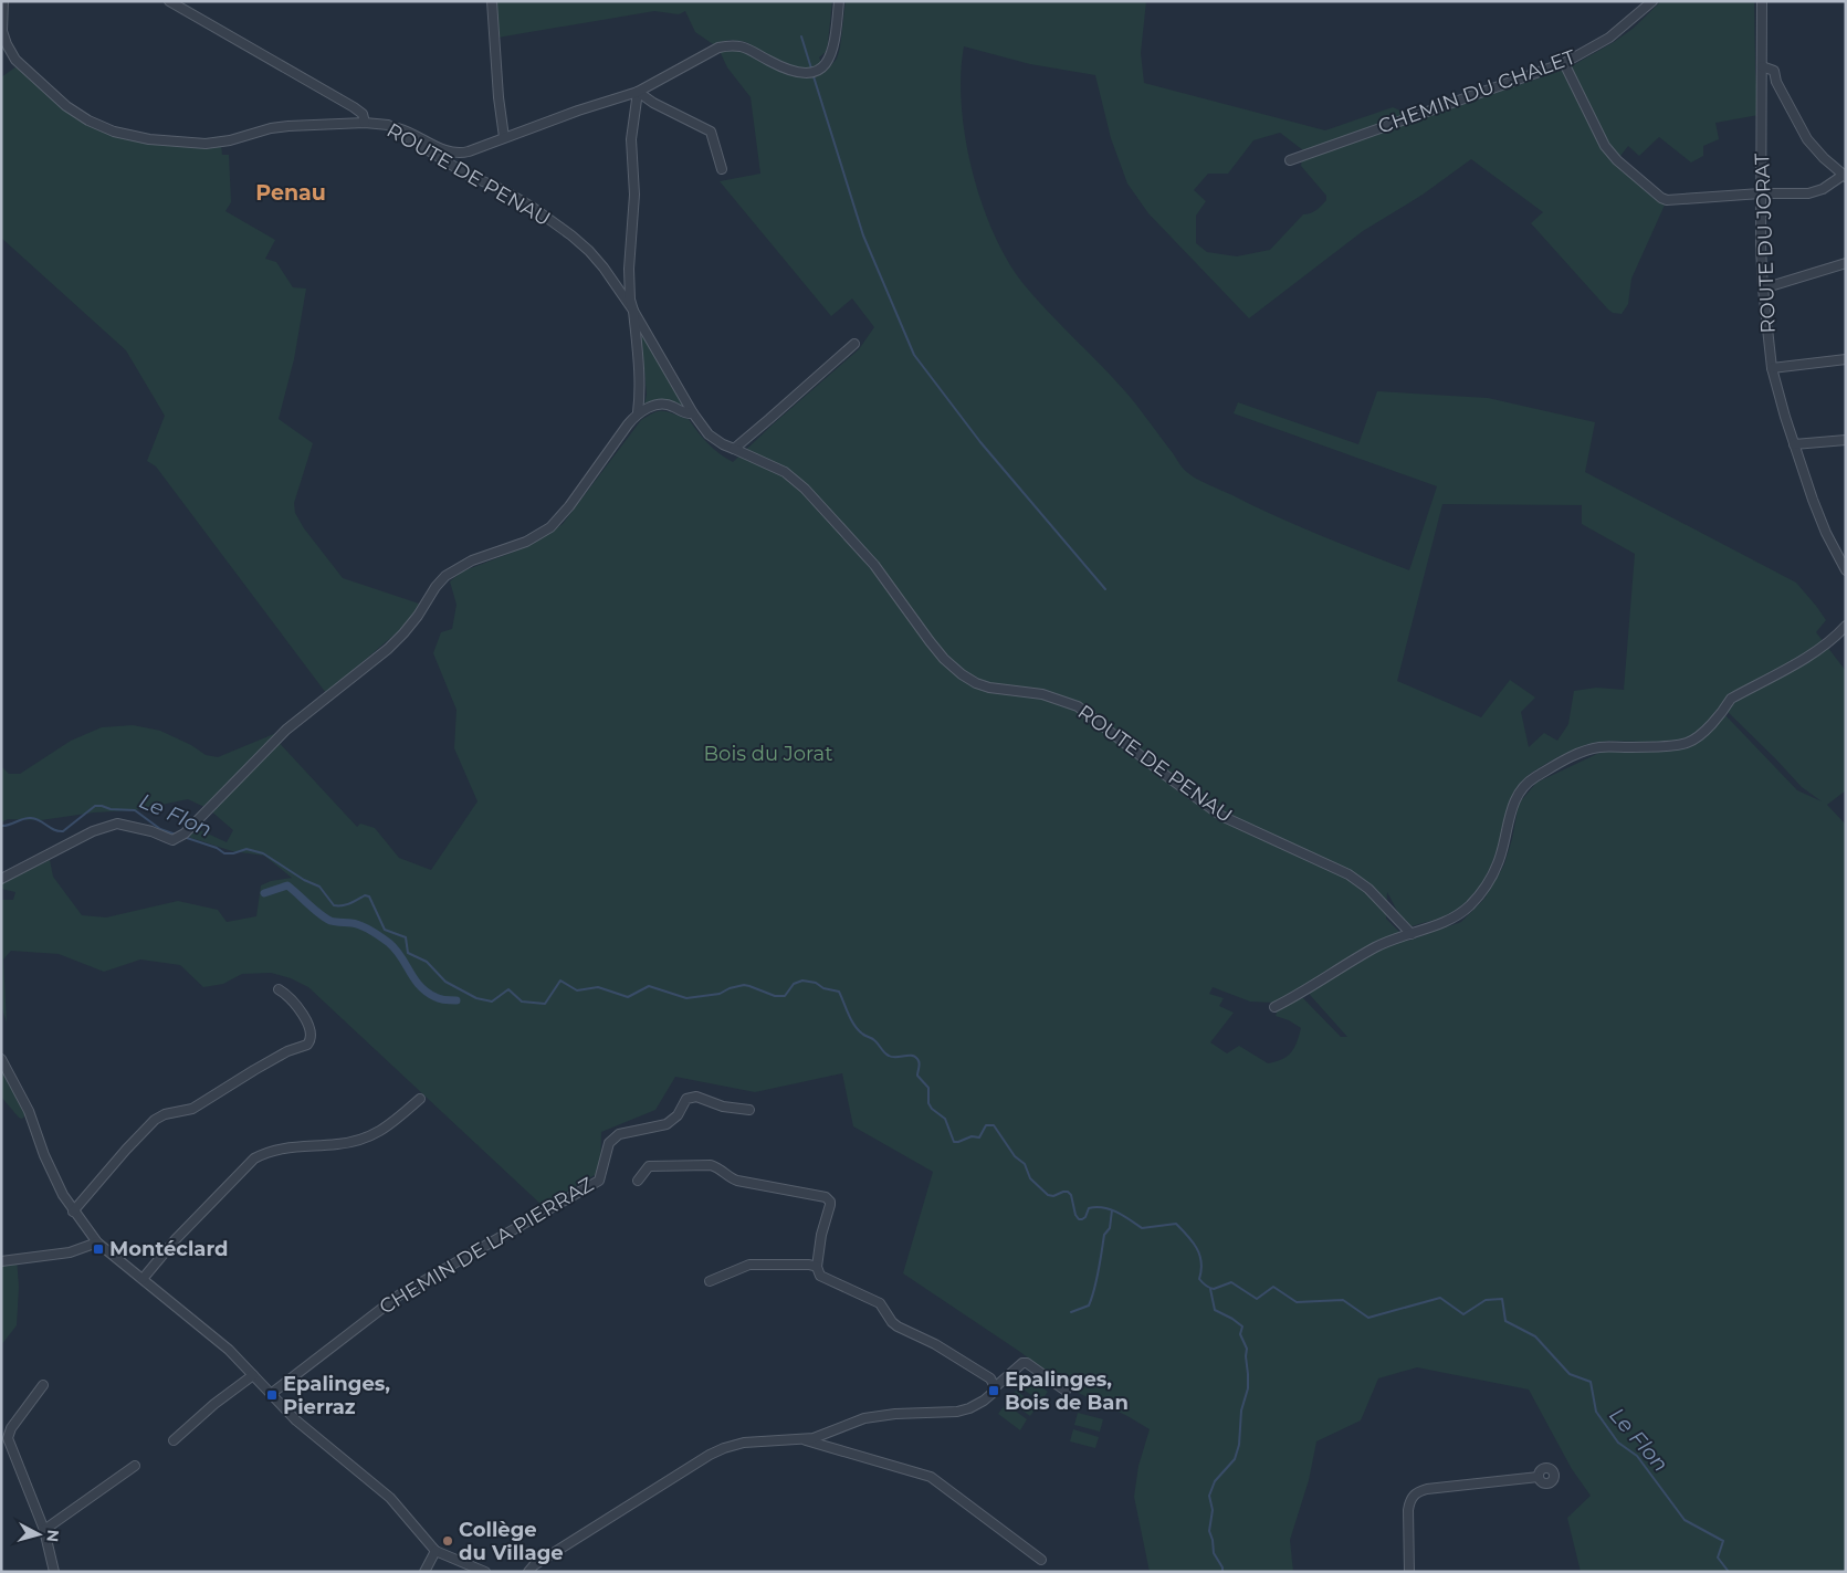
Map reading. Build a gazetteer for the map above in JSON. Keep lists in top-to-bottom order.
{
  "streets": {
    "street": [
      "CHEMIN DU CHALET",
      "ROUTE DE PENAU",
      "ROUTE DU JORAT",
      "CHEMIN DE LA PIERRAZ"
    ]
  },
  "districts": ["Penau"],
  "water": ["Le Flon"],
  "parks": ["Bois du Jorat"],
  "places": {
    "transit": ["Montéclard", "Epalinges, Bois de Ban", "Epalinges, Pierraz"],
    "other": ["Collège du Village"]
  },
  "north": "right"
}
